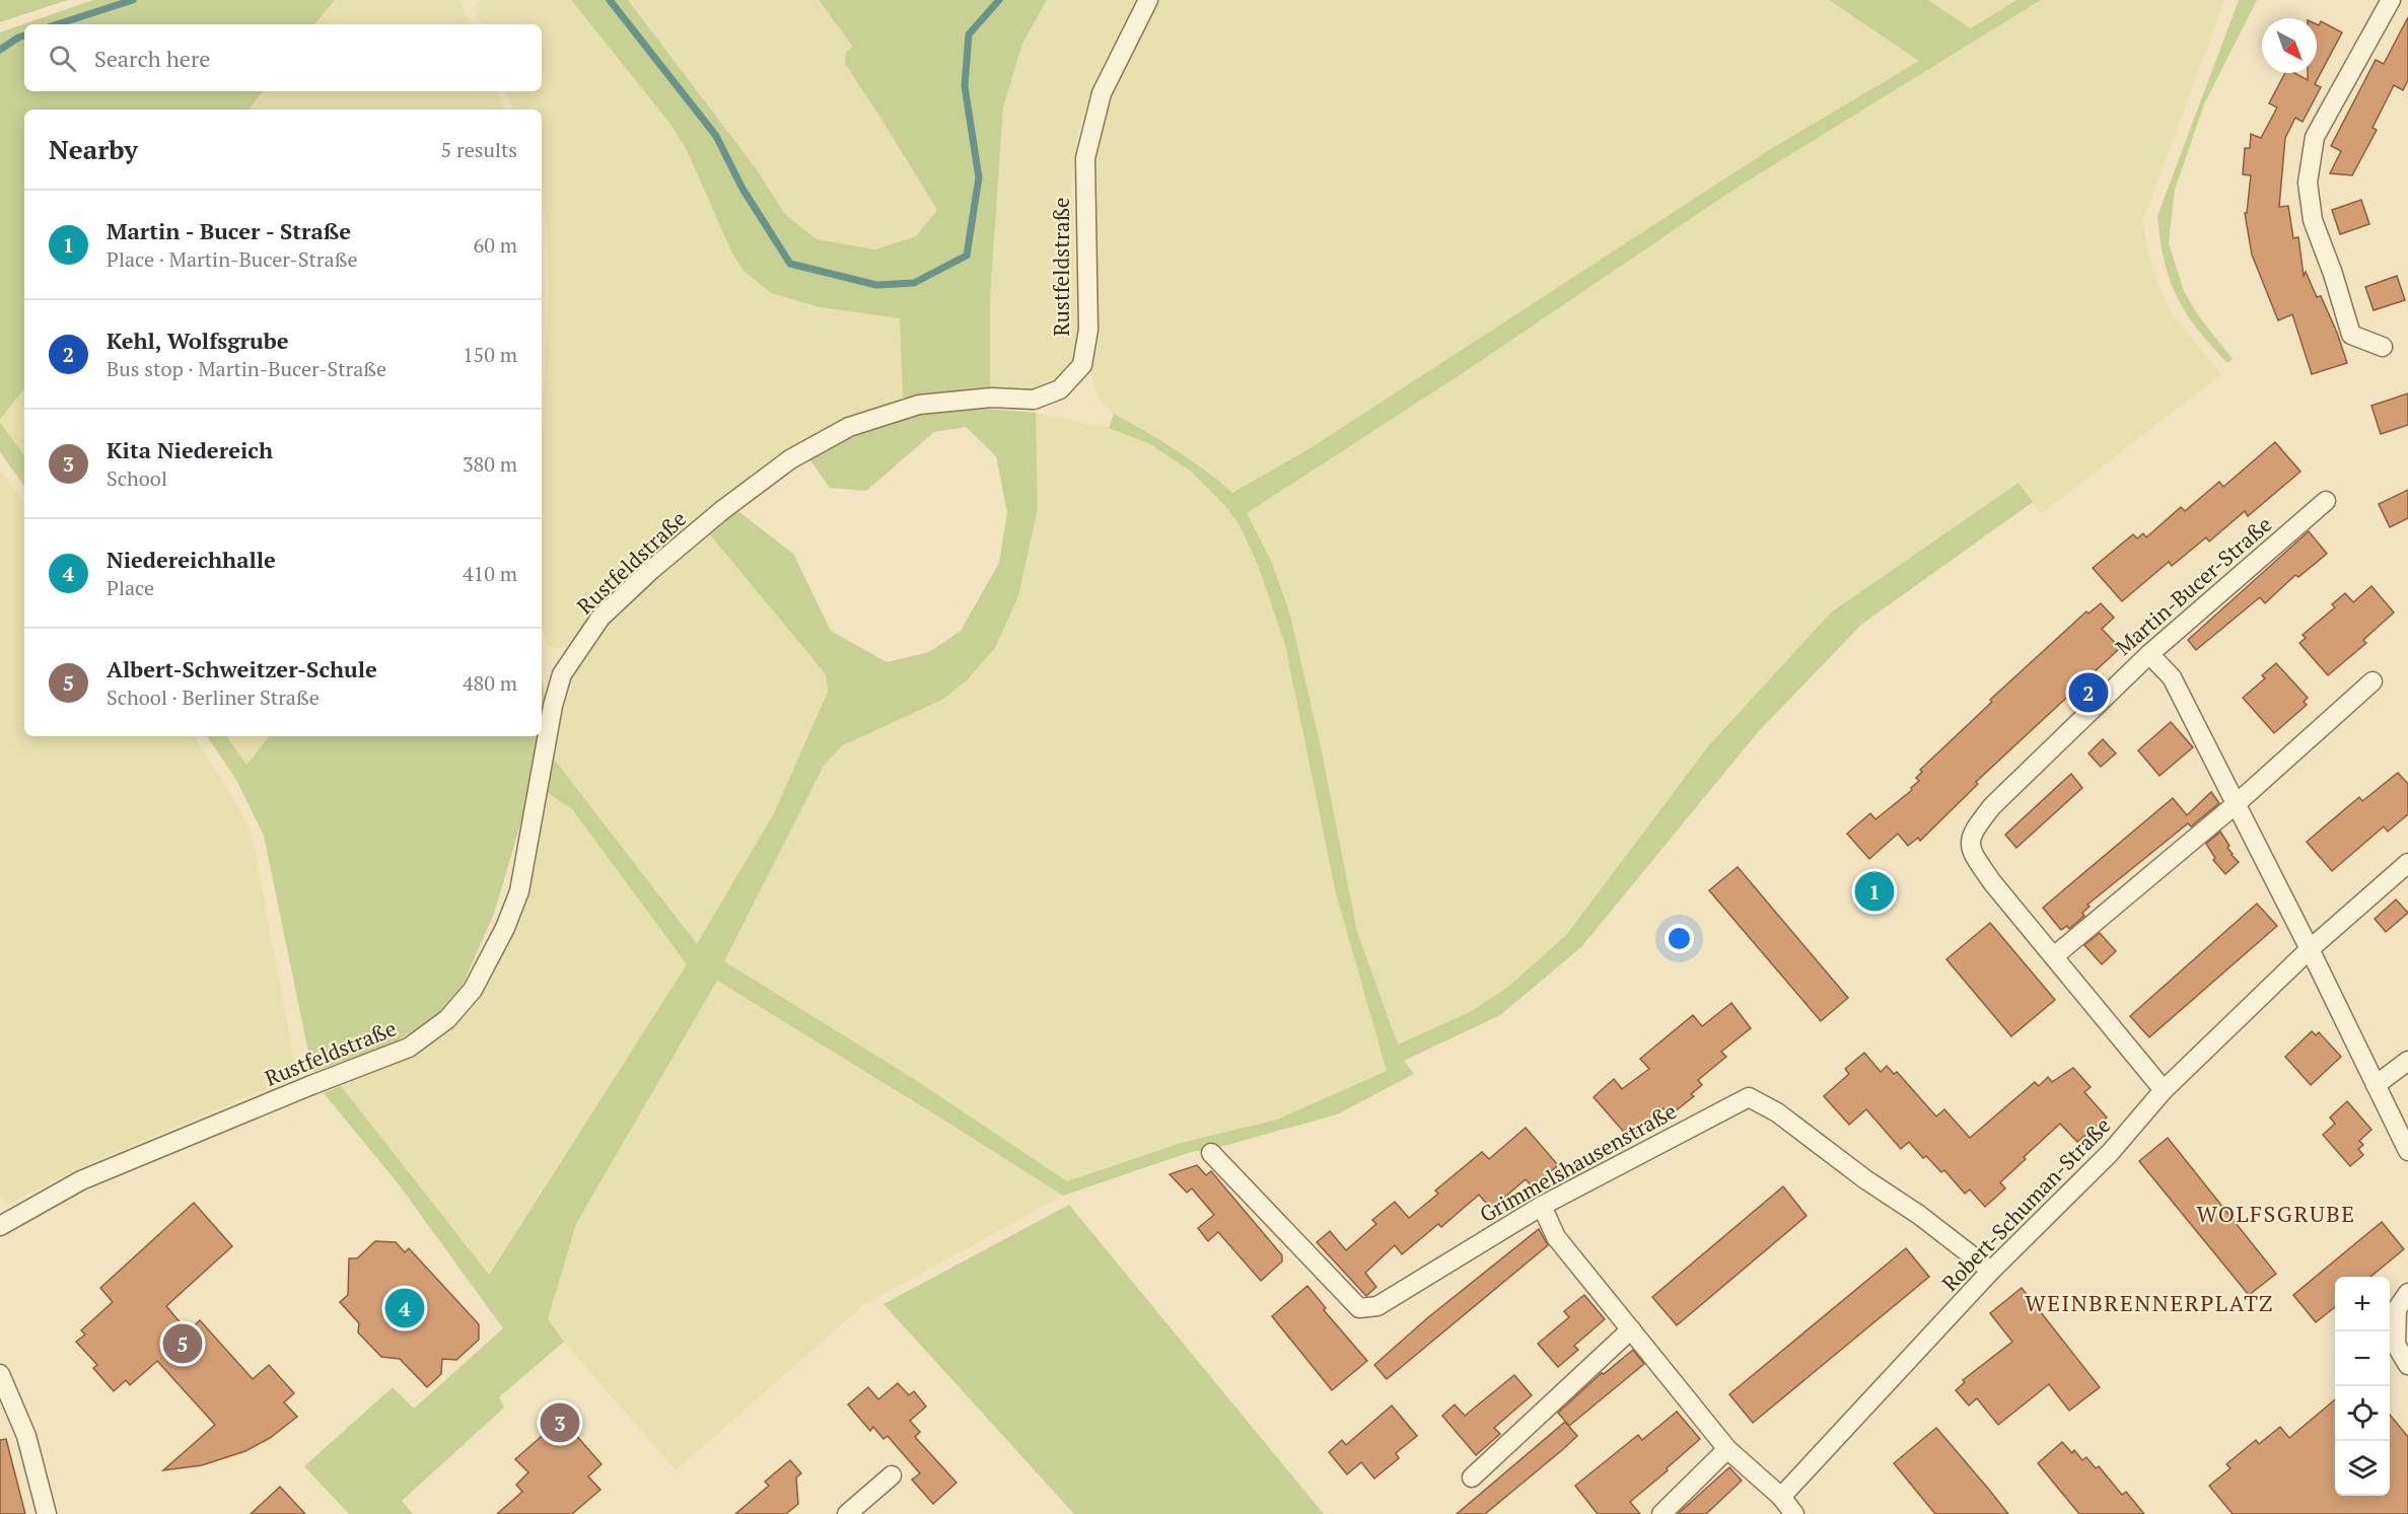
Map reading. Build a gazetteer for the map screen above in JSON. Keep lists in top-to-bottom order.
{
  "streets": {
    "street": [
      "Rustfeldstraße",
      "Martin-Bucer-Straße",
      "Grimmelshausenstraße",
      "Robert-Schuman-Straße"
    ]
  },
  "crossings": [
    ["Martin-Bucer-Straße", "Robert-Schuman-Straße"],
    ["Grimmelshausenstraße", "Robert-Schuman-Straße"]
  ],
  "districts": ["WOLFSGRUBE", "WEINBRENNERPLATZ"],
  "north": "bottom right",
  "page": {
    "search": "Search here",
    "heading": ["Nearby", "5 results"],
    "list": [
      {
        "mark": "1",
        "name": "Martin - Bucer - Straße",
        "note": "Place · Martin-Bucer-Straße",
        "value": "60 m"
      },
      {
        "mark": "2",
        "name": "Kehl, Wolfsgrube",
        "note": "Bus stop · Martin-Bucer-Straße",
        "value": "150 m"
      },
      {
        "mark": "3",
        "name": "Kita Niedereich",
        "note": "School",
        "value": "380 m"
      },
      {
        "mark": "4",
        "name": "Niedereichhalle",
        "note": "Place",
        "value": "410 m"
      },
      {
        "mark": "5",
        "name": "Albert-Schweitzer-Schule",
        "note": "School · Berliner Straße",
        "value": "480 m"
      }
    ],
    "pins": [
      "2",
      "1",
      "4",
      "5",
      "3"
    ],
    "map_buttons": ["+", "−"]
  }
}
